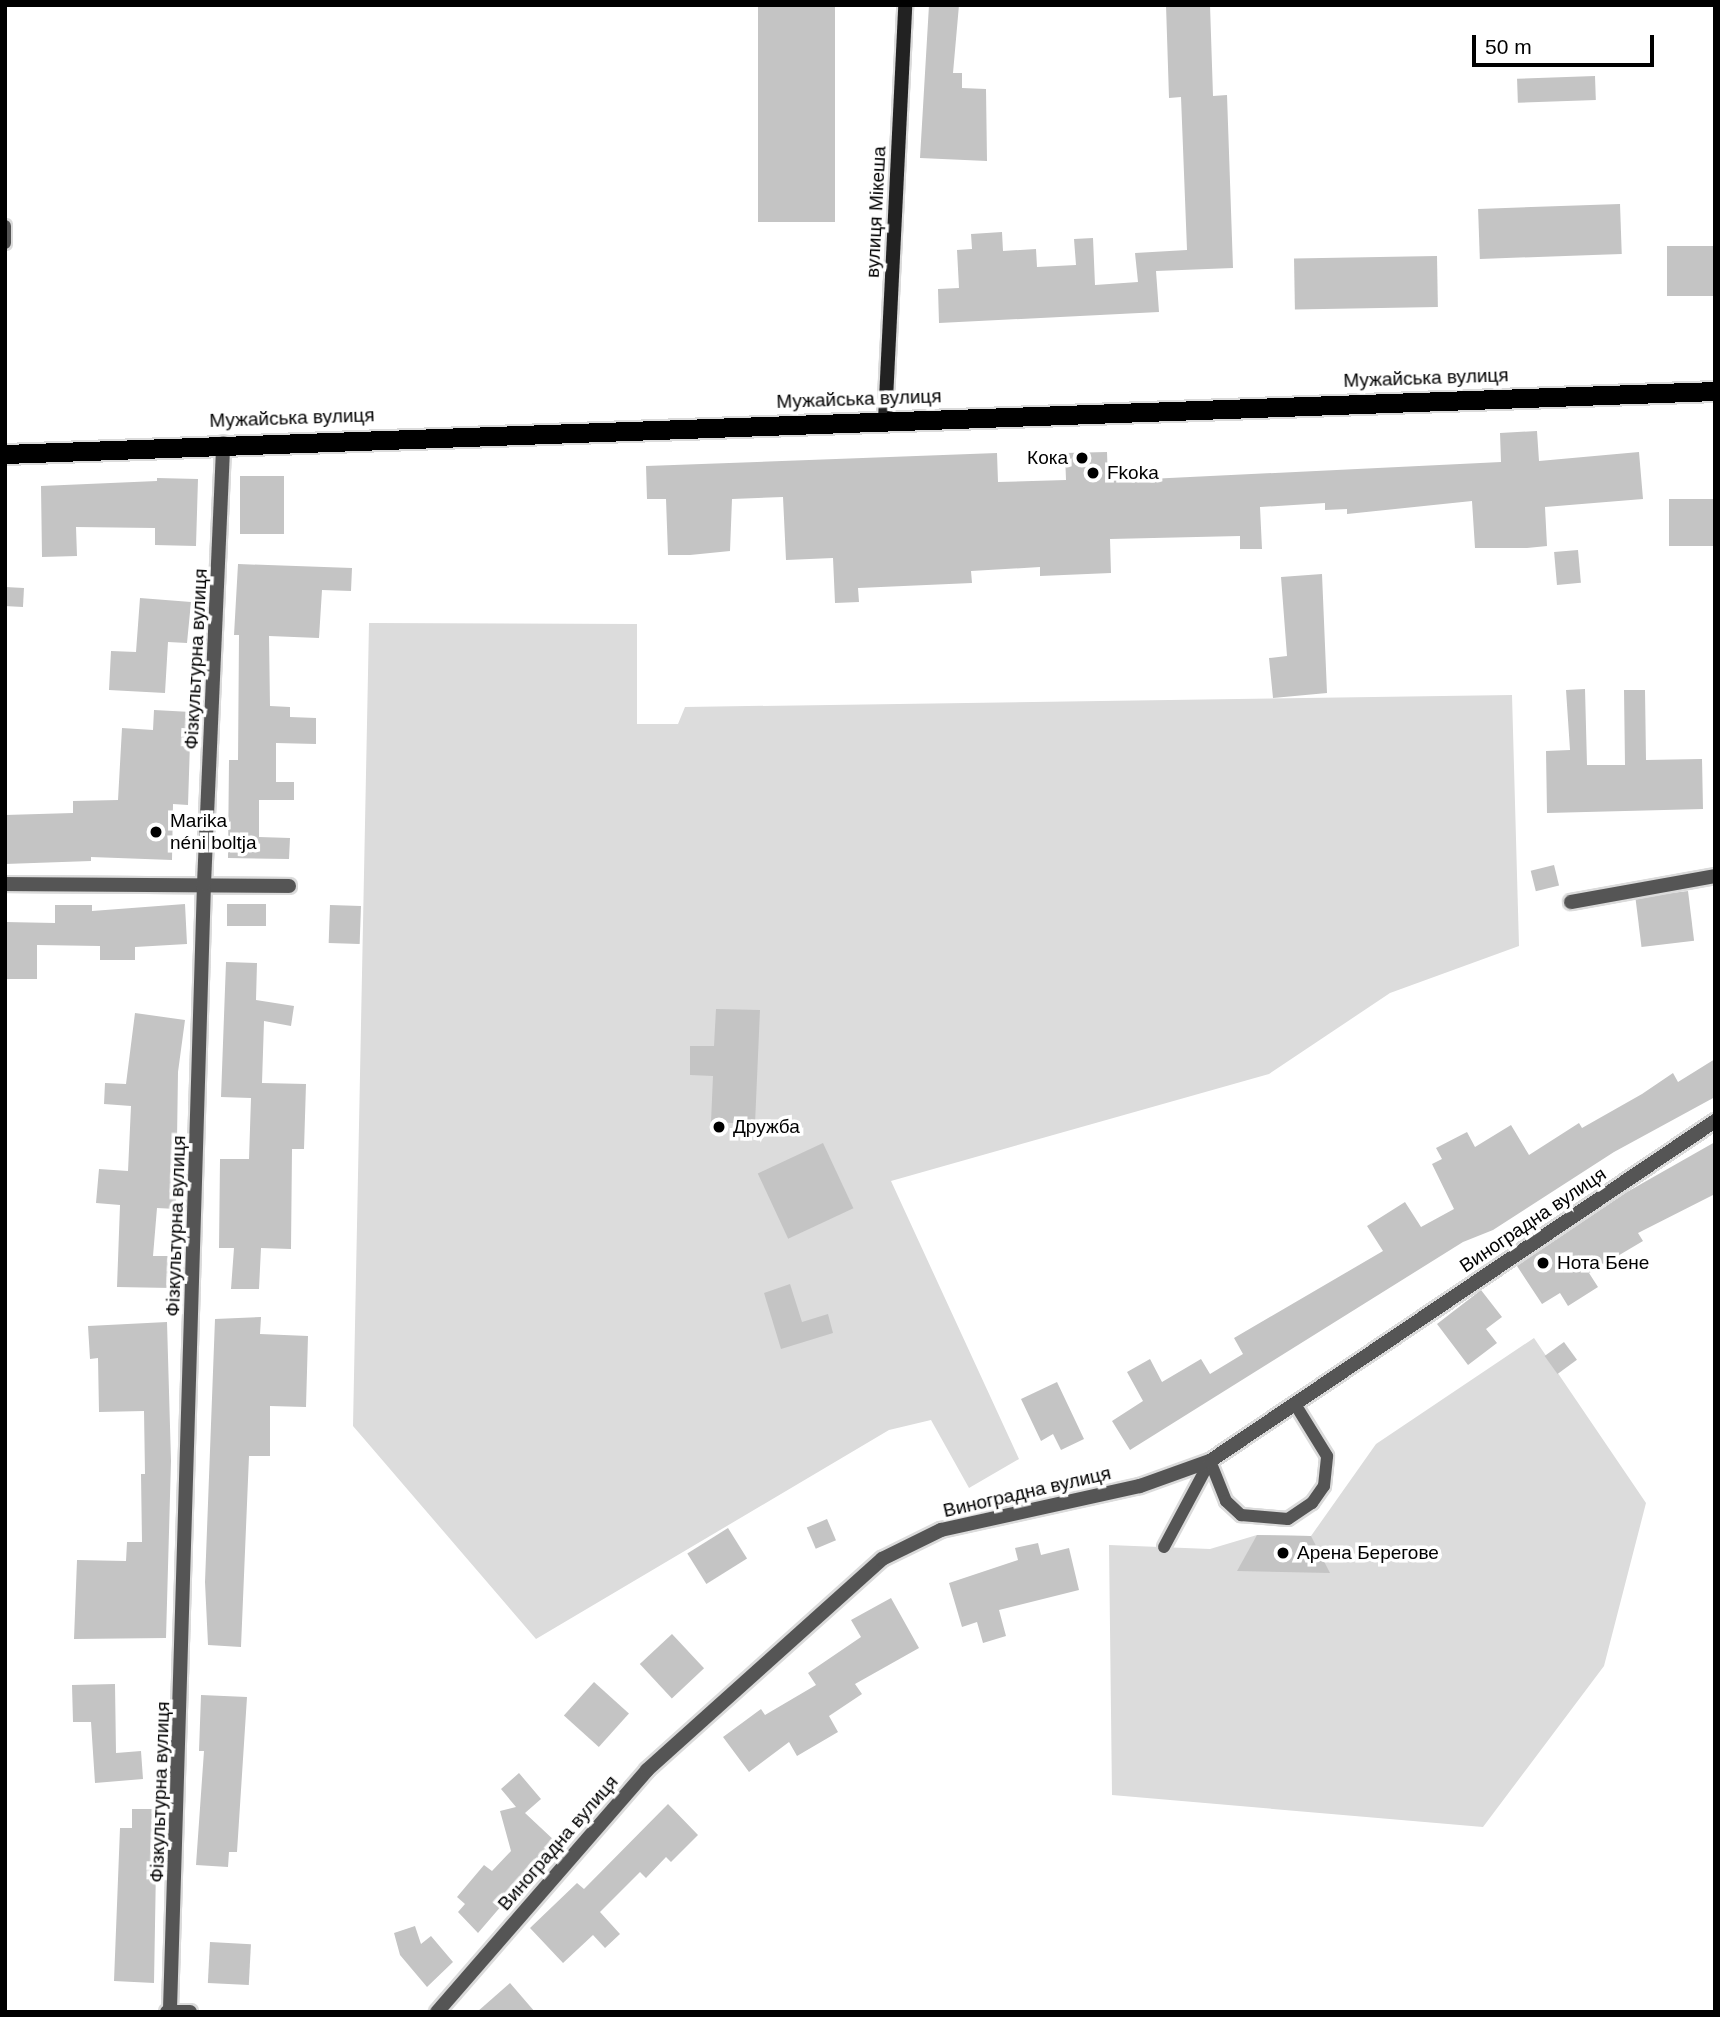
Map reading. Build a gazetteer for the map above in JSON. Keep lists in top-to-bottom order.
{
  "streets": {
    "highway": ["Мужайська вулиця"],
    "main road": ["вулиця Мікеша"],
    "street": ["Фізкультурна вулиця", "Виноградна вулиця"]
  },
  "crossings": [
    ["вулиця Мікеша", "Мужайська вулиця"],
    ["Мужайська вулиця", "Фізкультурна вулиця"]
  ],
  "places": [
    "Кока",
    "Fkoka",
    "Marika néni boltja",
    "Дружба",
    "Нота Бене",
    "Арена Берегове"
  ],
  "scale_bar": "50 m"
}
